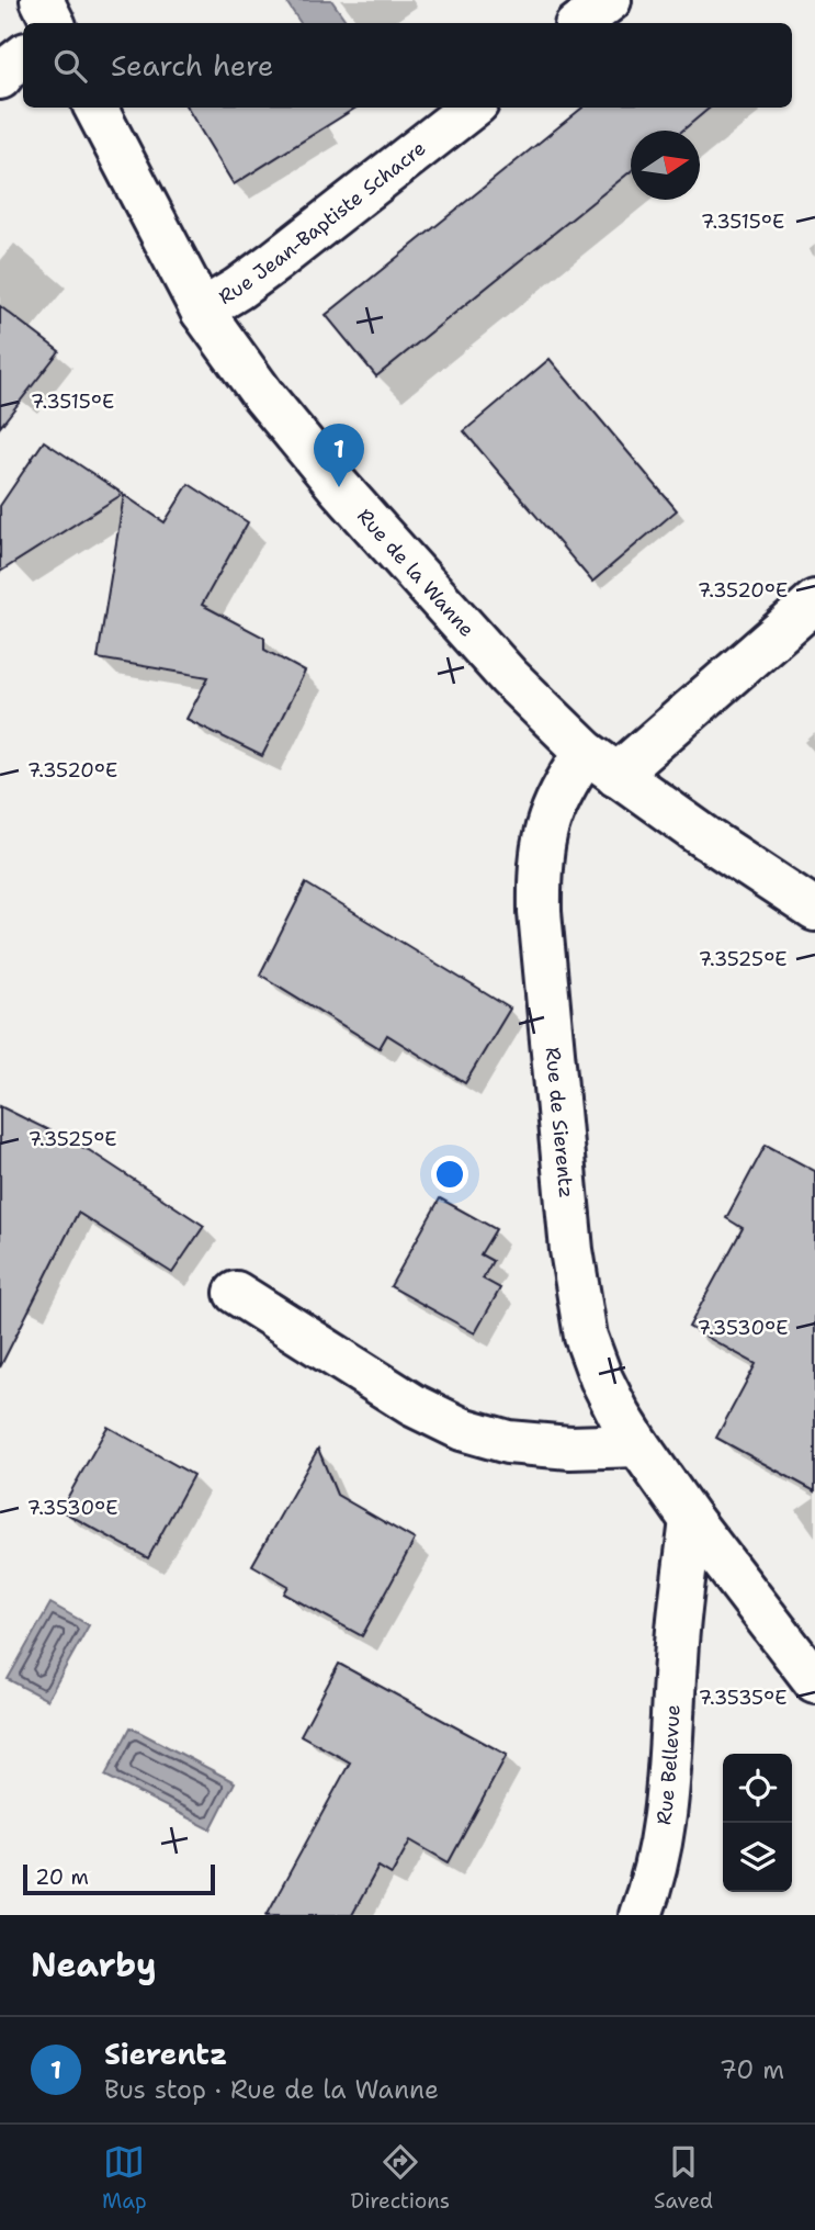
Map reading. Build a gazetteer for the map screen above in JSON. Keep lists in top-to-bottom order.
{
  "streets": {
    "street": [
      "Rue Jean-Baptiste Schacre",
      "Rue de la Wanne",
      "Rue de Sierentz",
      "Rue Bellevue"
    ]
  },
  "crossings": [
    ["Rue Jean-Baptiste Schacre", "Rue de la Wanne"],
    ["Rue de la Wanne", "Rue de Sierentz"],
    ["Rue de Sierentz", "Rue Bellevue"]
  ],
  "scale_bar": "20 m",
  "north": "right",
  "page": {
    "search": "Search here",
    "pins": "1",
    "scale": "20 m",
    "heading": "Nearby",
    "list": [
      {
        "mark": "1",
        "name": "Sierentz",
        "note": "Bus stop · Rue de la Wanne",
        "value": "70 m"
      }
    ],
    "nav": ["Map", "Directions", "Saved"]
  },
  "coordinates": [
    "7.3515°E",
    "7.3520°E",
    "7.3525°E",
    "7.3530°E",
    "7.3535°E"
  ]
}
